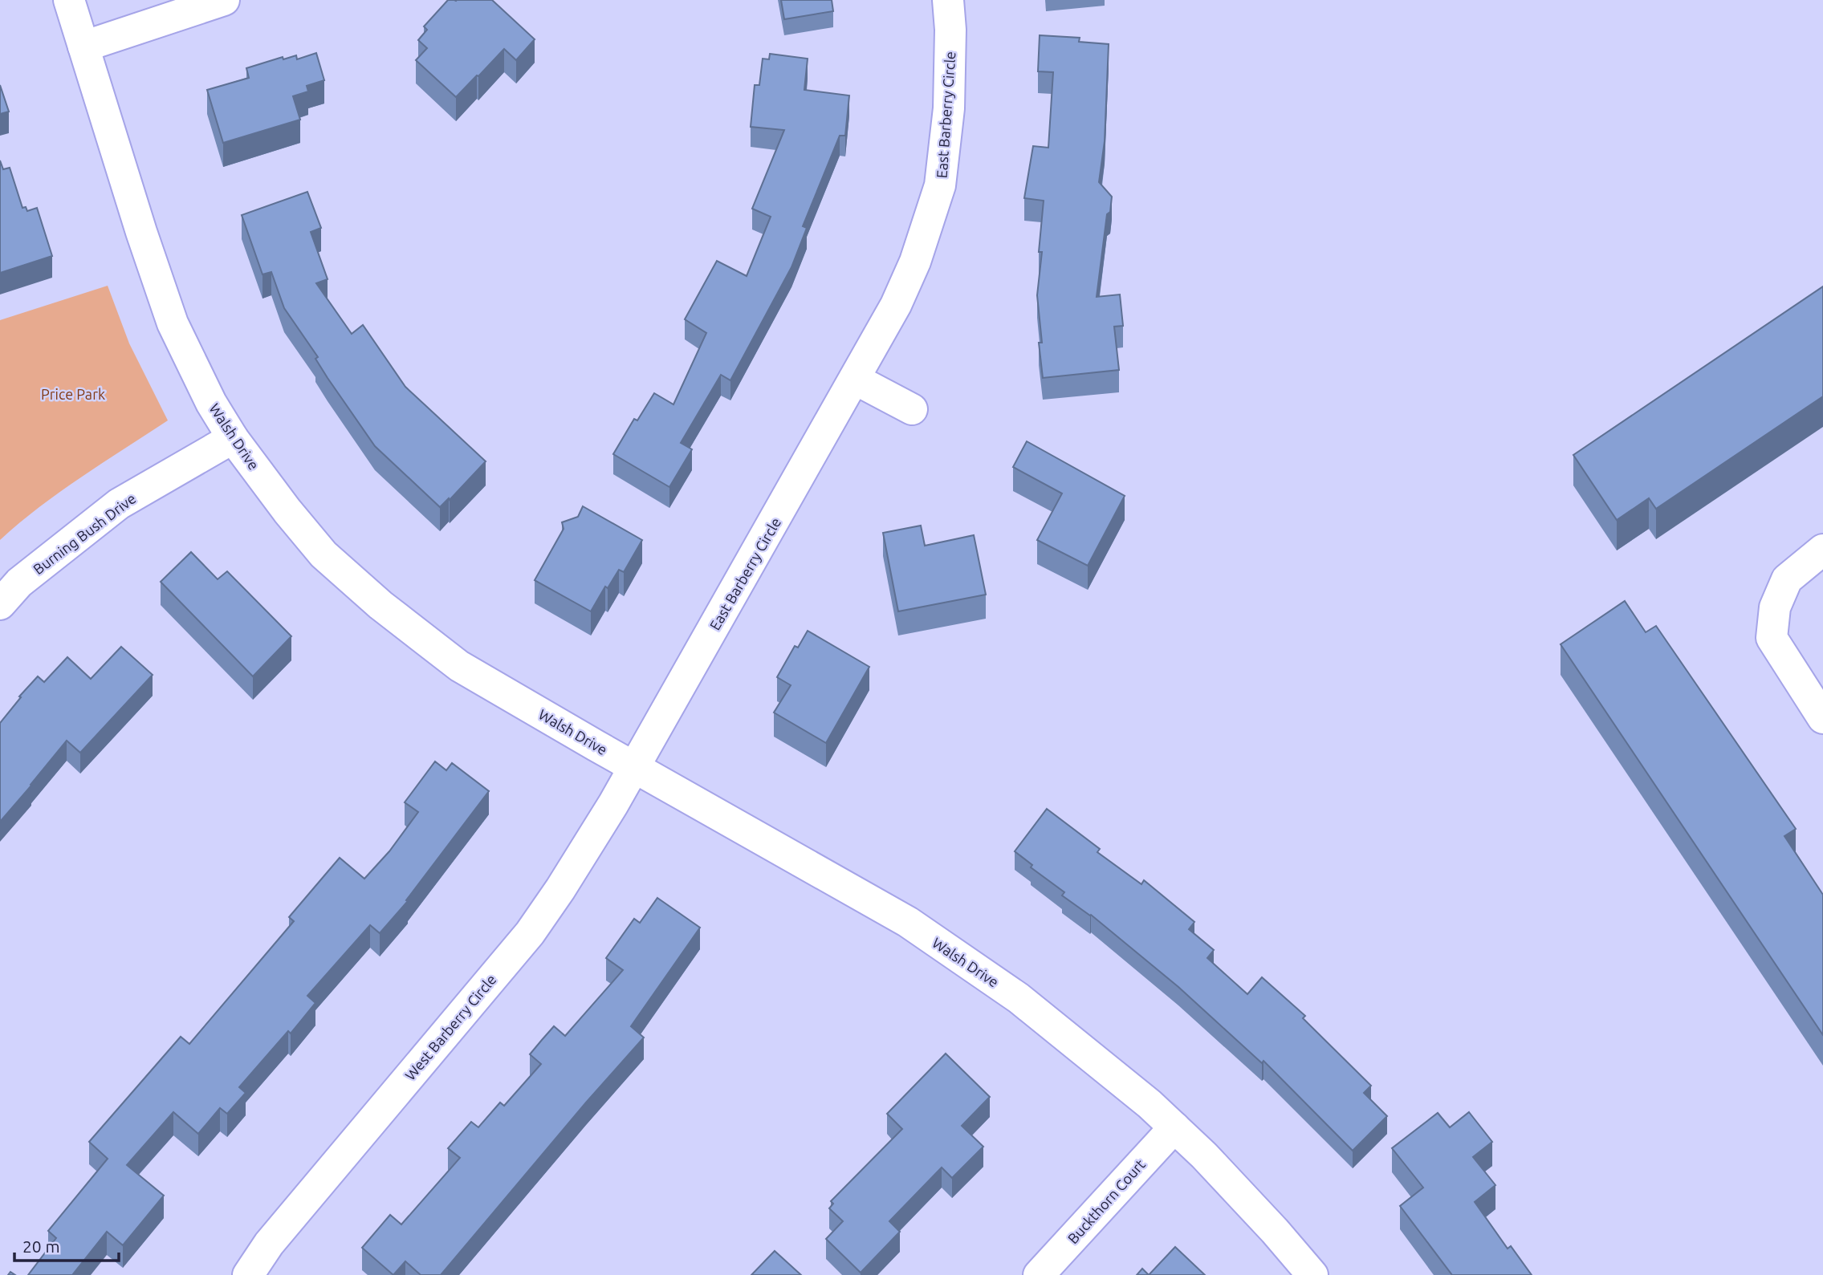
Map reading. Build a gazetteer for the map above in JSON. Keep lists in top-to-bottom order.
{
  "streets": {
    "street": [
      "East Barberry Circle",
      "Walsh Drive",
      "Burning Bush Drive",
      "West Barberry Circle",
      "Buckthorn Court"
    ]
  },
  "crossings": [
    ["East Barberry Circle", "Walsh Drive"],
    ["East Barberry Circle", "West Barberry Circle"],
    ["Walsh Drive", "Burning Bush Drive"],
    ["Walsh Drive", "West Barberry Circle"],
    ["Walsh Drive", "Buckthorn Court"]
  ],
  "parks": ["Price Park"],
  "scale_bar": "20 m"
}
